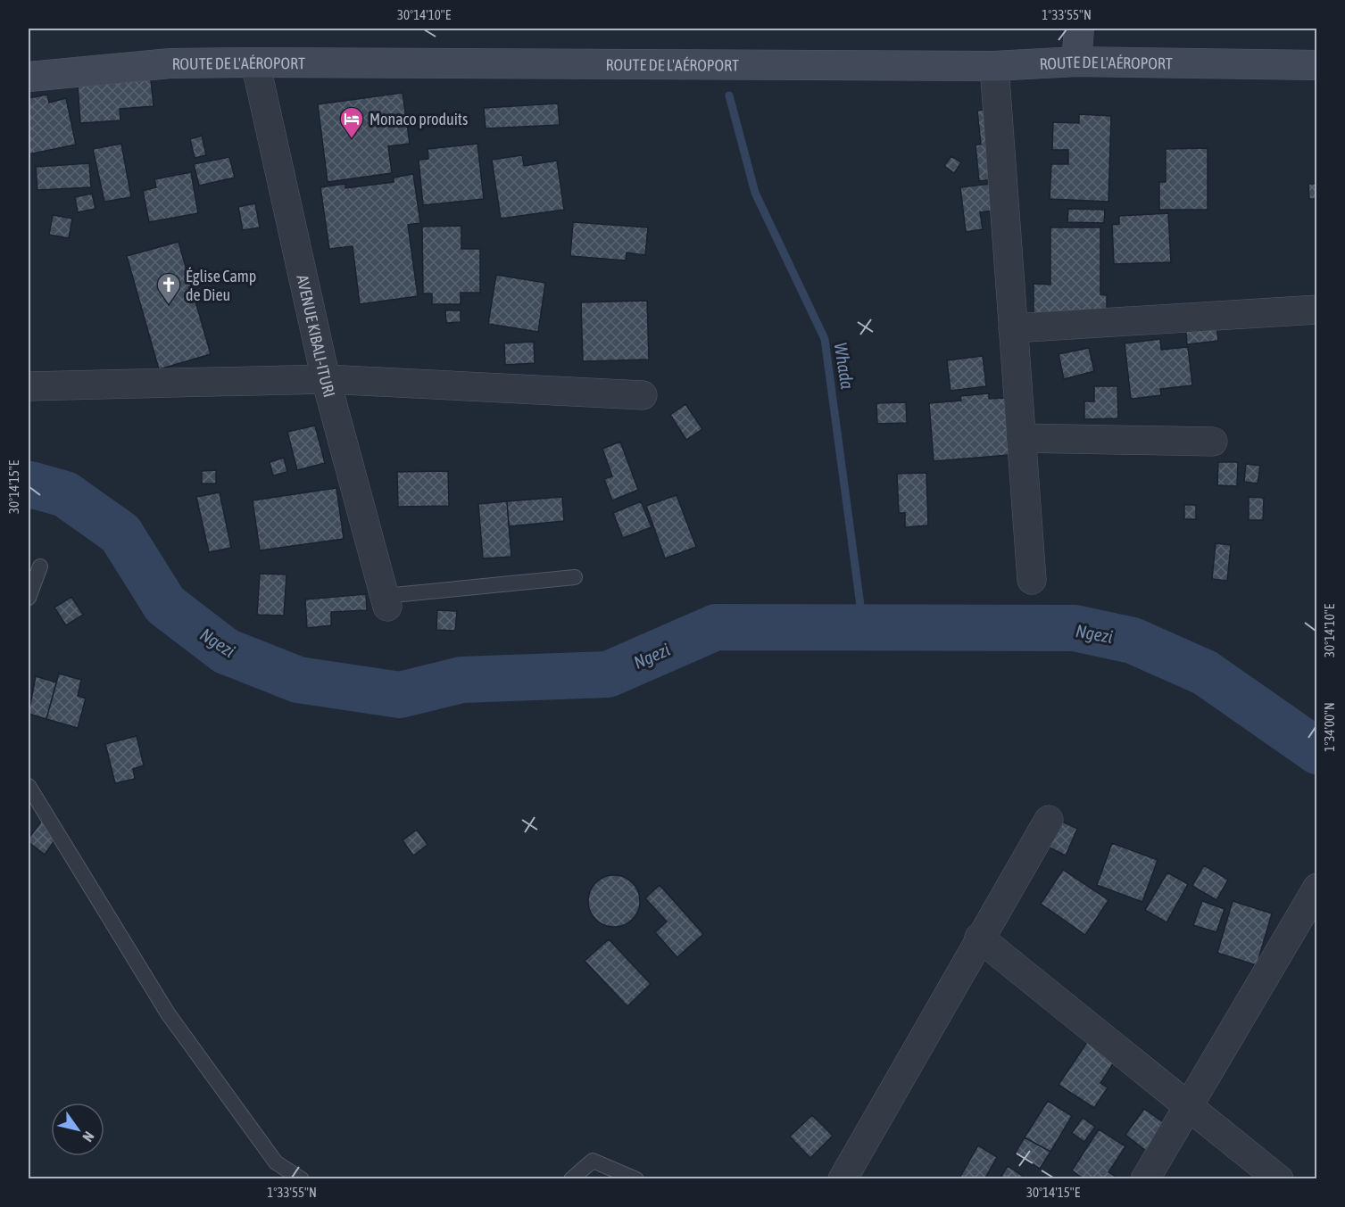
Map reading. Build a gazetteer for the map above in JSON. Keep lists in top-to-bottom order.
{
  "streets": {
    "street": ["ROUTE DE L'AÉROPORT", "AVENUE KIBALI-ITURI"]
  },
  "crossings": [
    ["ROUTE DE L'AÉROPORT", "AVENUE KIBALI-ITURI"]
  ],
  "water": ["Whada", "Ngezi"],
  "places": {
    "hotel": ["Monaco produits"],
    "church": ["Église Camp de Dieu"]
  },
  "north": "bottom right",
  "coordinates": [
    "30°14'10\"E",
    "1°33'55\"N",
    "30°14'15\"E",
    "1°34'00\"N"
  ]
}
